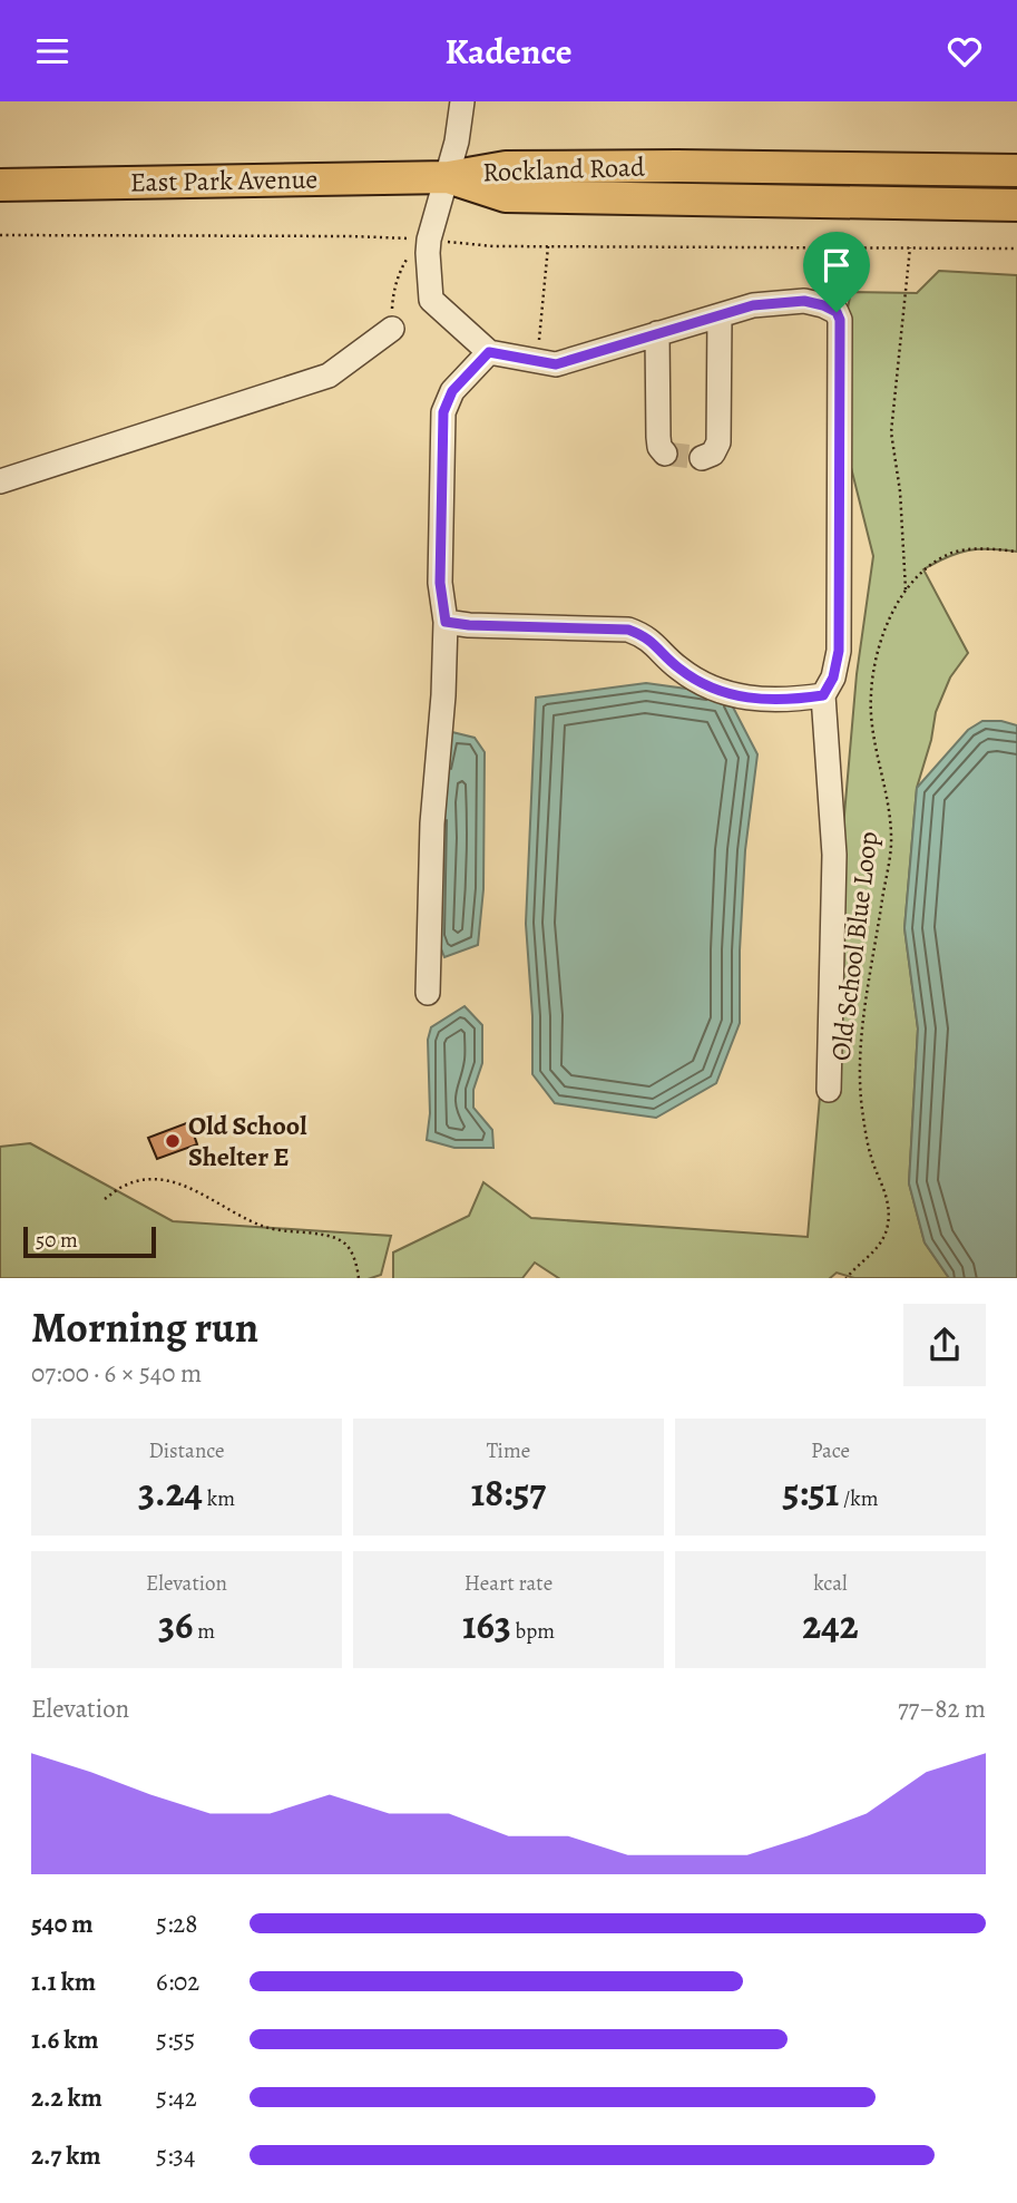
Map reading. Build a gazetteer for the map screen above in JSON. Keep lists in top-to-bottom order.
{
  "streets": {
    "main road": ["Rockland Road", "East Park Avenue"],
    "path": ["Old School Blue Loop"]
  },
  "crossings": [
    ["Rockland Road", "East Park Avenue"]
  ],
  "places": ["Old School Shelter E"],
  "scale_bar": "50 m",
  "page": {
    "header": "Kadence",
    "scale": "50 m",
    "heading": ["Morning run", "07:00 · 6 × 540 m"],
    "stats": [
      ["Distance", "3.24 km"],
      ["Time", "18:57"],
      ["Pace", "5:51 /km"],
      ["Elevation", "36 m"],
      ["Heart rate", "163 bpm"],
      ["kcal", "242"]
    ],
    "chart": ["Elevation", "77–82 m"],
    "list": [
      {
        "name": "540 m",
        "note": "5:28"
      },
      {
        "name": "1.1 km",
        "note": "6:02"
      },
      {
        "name": "1.6 km",
        "note": "5:55"
      },
      {
        "name": "2.2 km",
        "note": "5:42"
      },
      {
        "name": "2.7 km",
        "note": "5:34"
      }
    ]
  }
}
